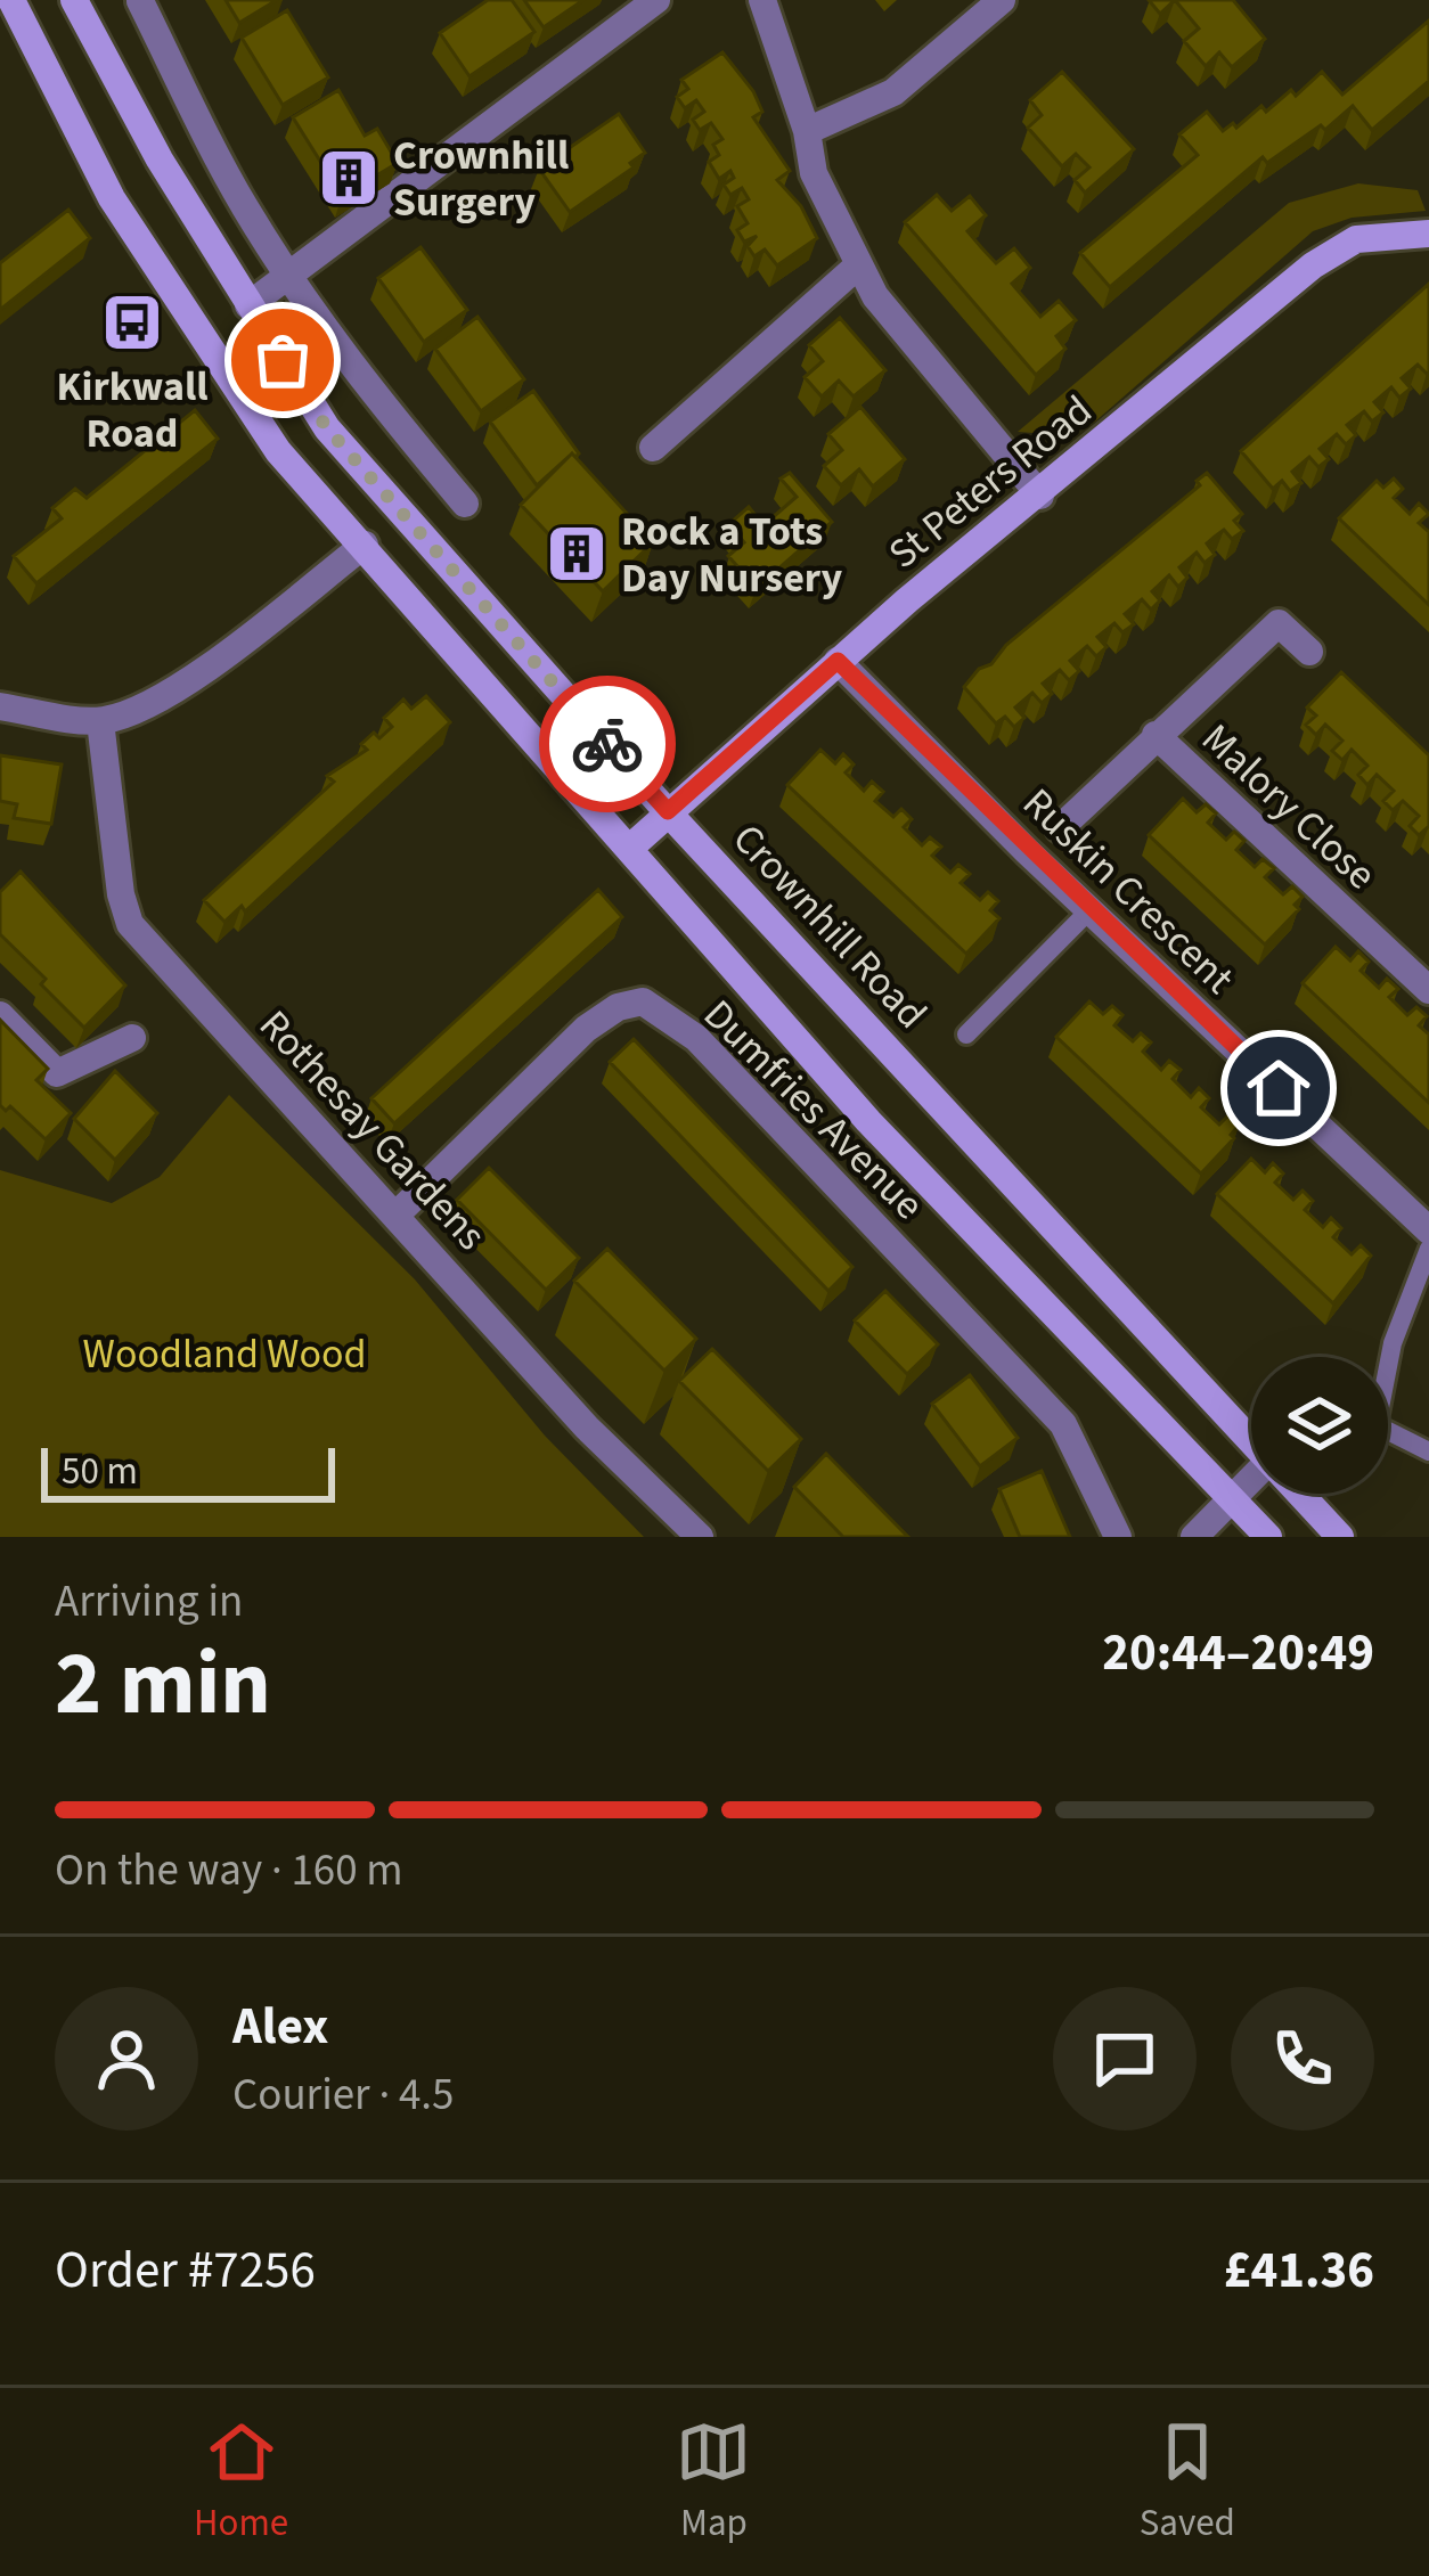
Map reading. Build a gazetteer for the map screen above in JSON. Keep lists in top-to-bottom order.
{
  "streets": {
    "main road": ["St Peters Road", "Crownhill Road"],
    "street": [
      "Malory Close",
      "Ruskin Crescent",
      "Dumfries Avenue",
      "Rothesay Gardens"
    ]
  },
  "crossings": [
    ["St Peters Road", "Ruskin Crescent"],
    ["St Peters Road", "Crownhill Road"],
    ["Dumfries Avenue", "Rothesay Gardens"]
  ],
  "parks": ["Woodland Wood"],
  "places": {
    "building": ["Crownhill Surgery", "Rock a Tots Day Nursery"],
    "bus stop": ["Kirkwall Road"]
  },
  "scale_bar": "50 m",
  "page": {
    "scale": "50 m",
    "heading": ["2 min", "Arriving in", "20:44–20:49"],
    "panel": [
      "Alex",
      "Courier · 4.5",
      "Order #7256",
      "£41.36"
    ],
    "bar": "On the way · 160 m",
    "tabs": ["Home", "Map", "Saved"]
  }
}
